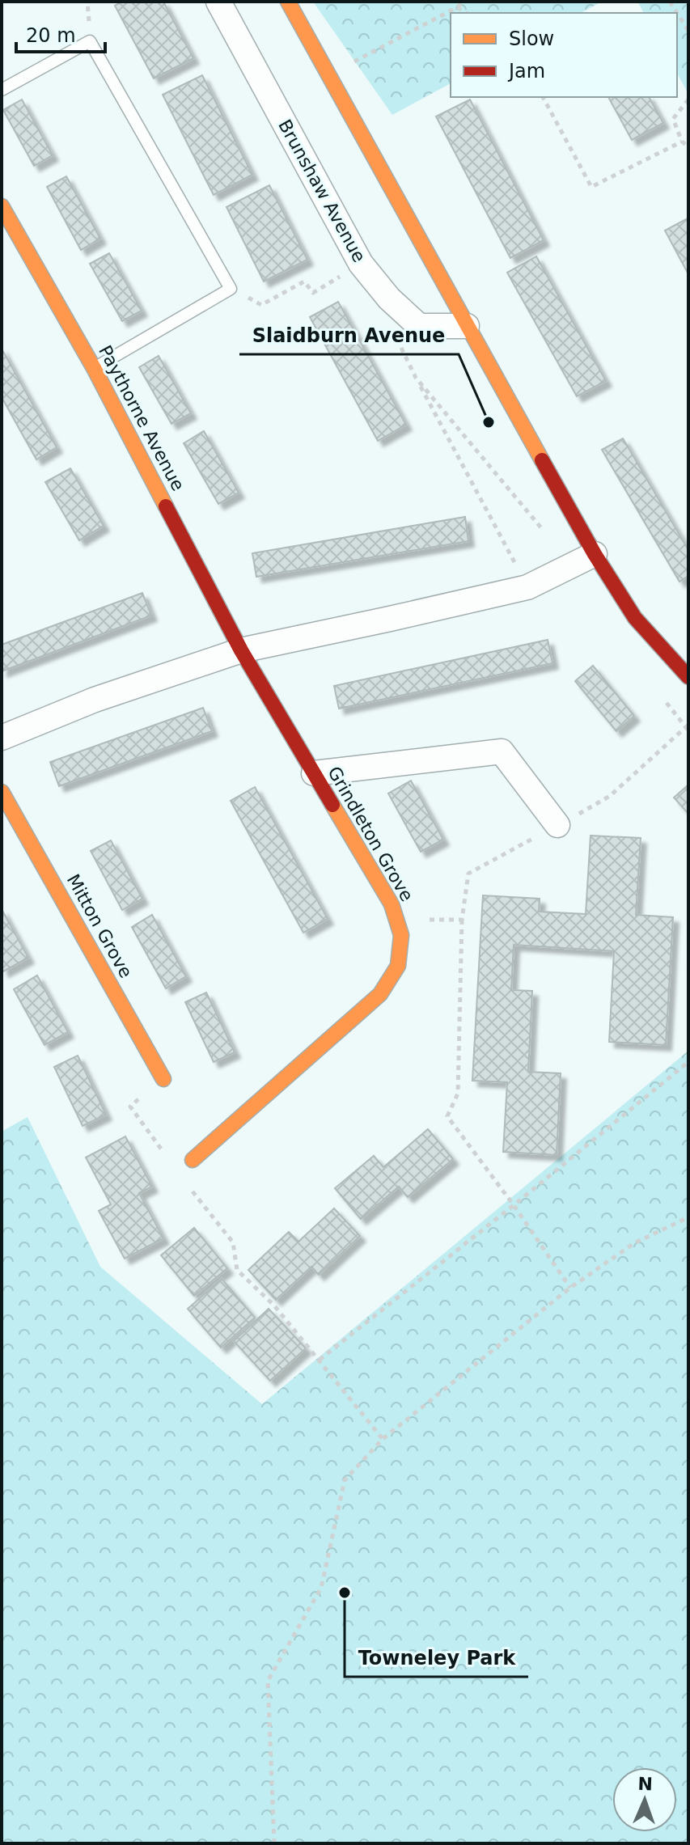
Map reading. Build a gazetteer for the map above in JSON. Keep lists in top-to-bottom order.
{
  "streets": {
    "street": [
      "Brunshaw Avenue",
      "Paythorne Avenue",
      "Grindleton Grove",
      "Mitton Grove"
    ]
  },
  "crossings": [
    ["Paythorne Avenue", "Grindleton Grove"]
  ],
  "places": ["Slaidburn Avenue", "Towneley Park"],
  "legend": ["Slow", "Jam"],
  "scale_bar": "20 m",
  "north": "top"
}
